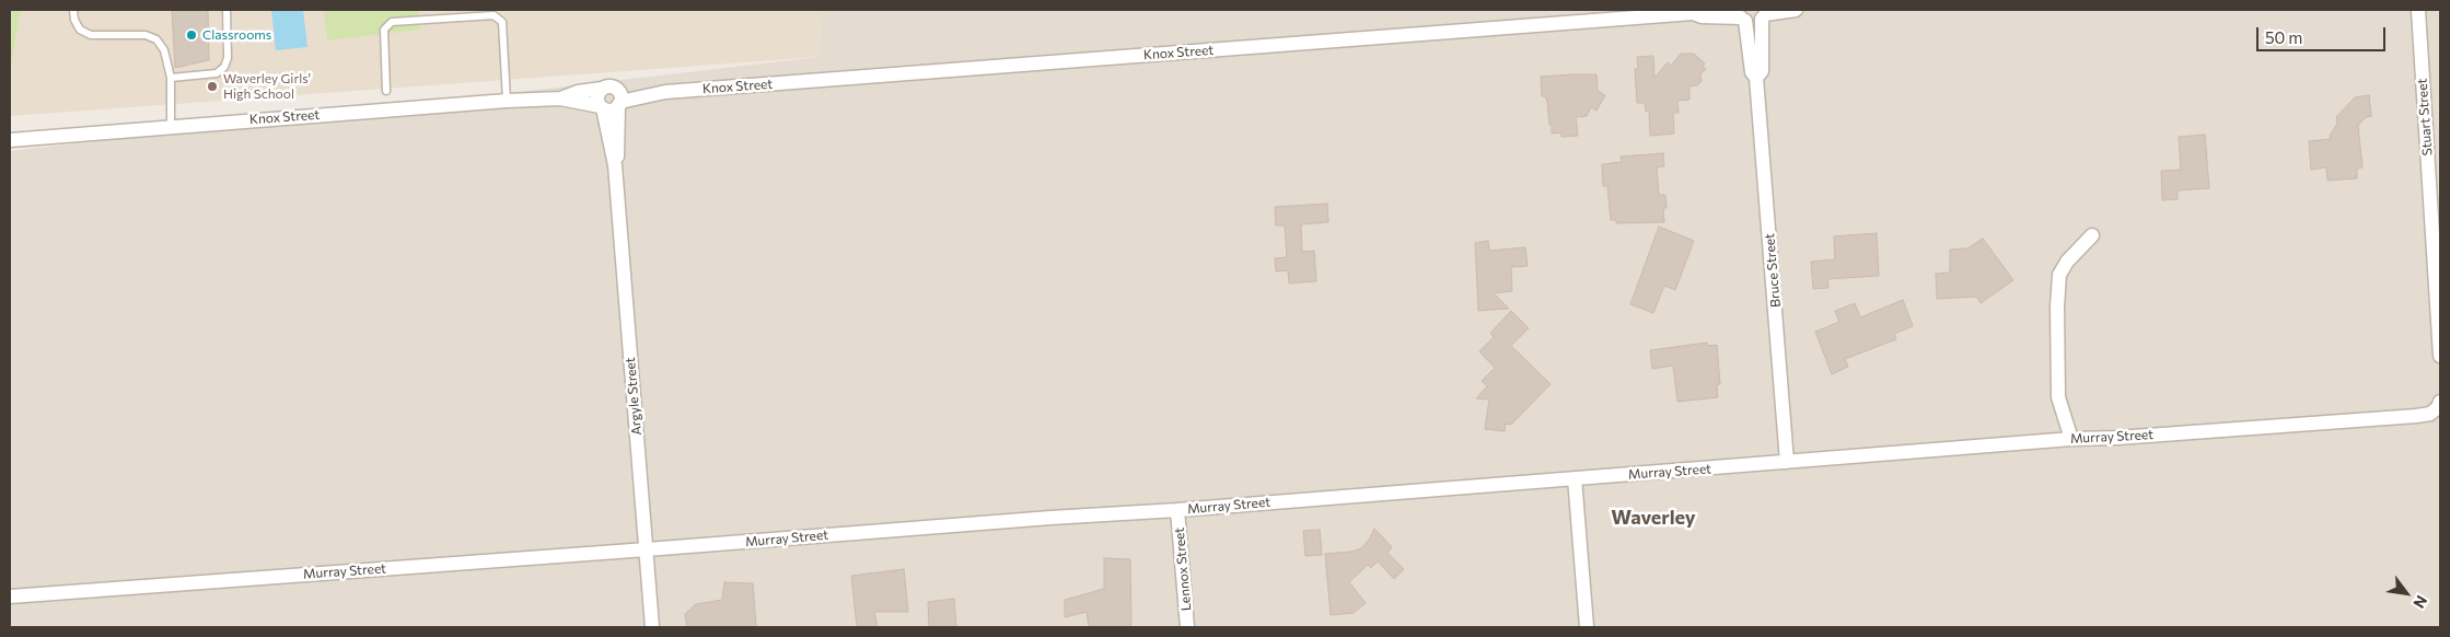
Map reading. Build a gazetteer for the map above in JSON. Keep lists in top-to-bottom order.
{
  "streets": {
    "street": [
      "Knox Street",
      "Stuart Street",
      "Bruce Street",
      "Argyle Street",
      "Murray Street",
      "Lennox Street"
    ]
  },
  "crossings": [
    ["Knox Street", "Bruce Street"],
    ["Knox Street", "Argyle Street"],
    ["Bruce Street", "Murray Street"],
    ["Argyle Street", "Murray Street"],
    ["Murray Street", "Lennox Street"]
  ],
  "districts": ["Waverley"],
  "places": ["Classrooms", "Waverley Girls' High School"],
  "scale_bar": "50 m",
  "north": "bottom right"
}
